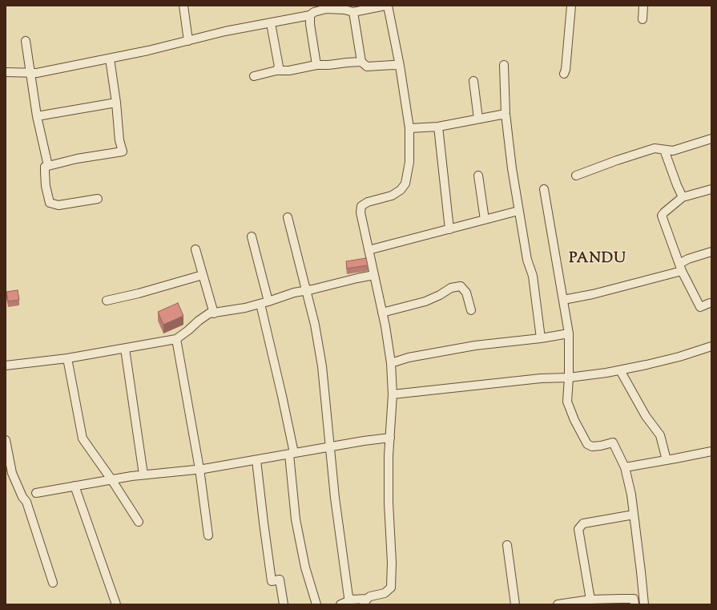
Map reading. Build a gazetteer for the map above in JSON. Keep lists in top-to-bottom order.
{
  "districts": ["PANDU"]
}
